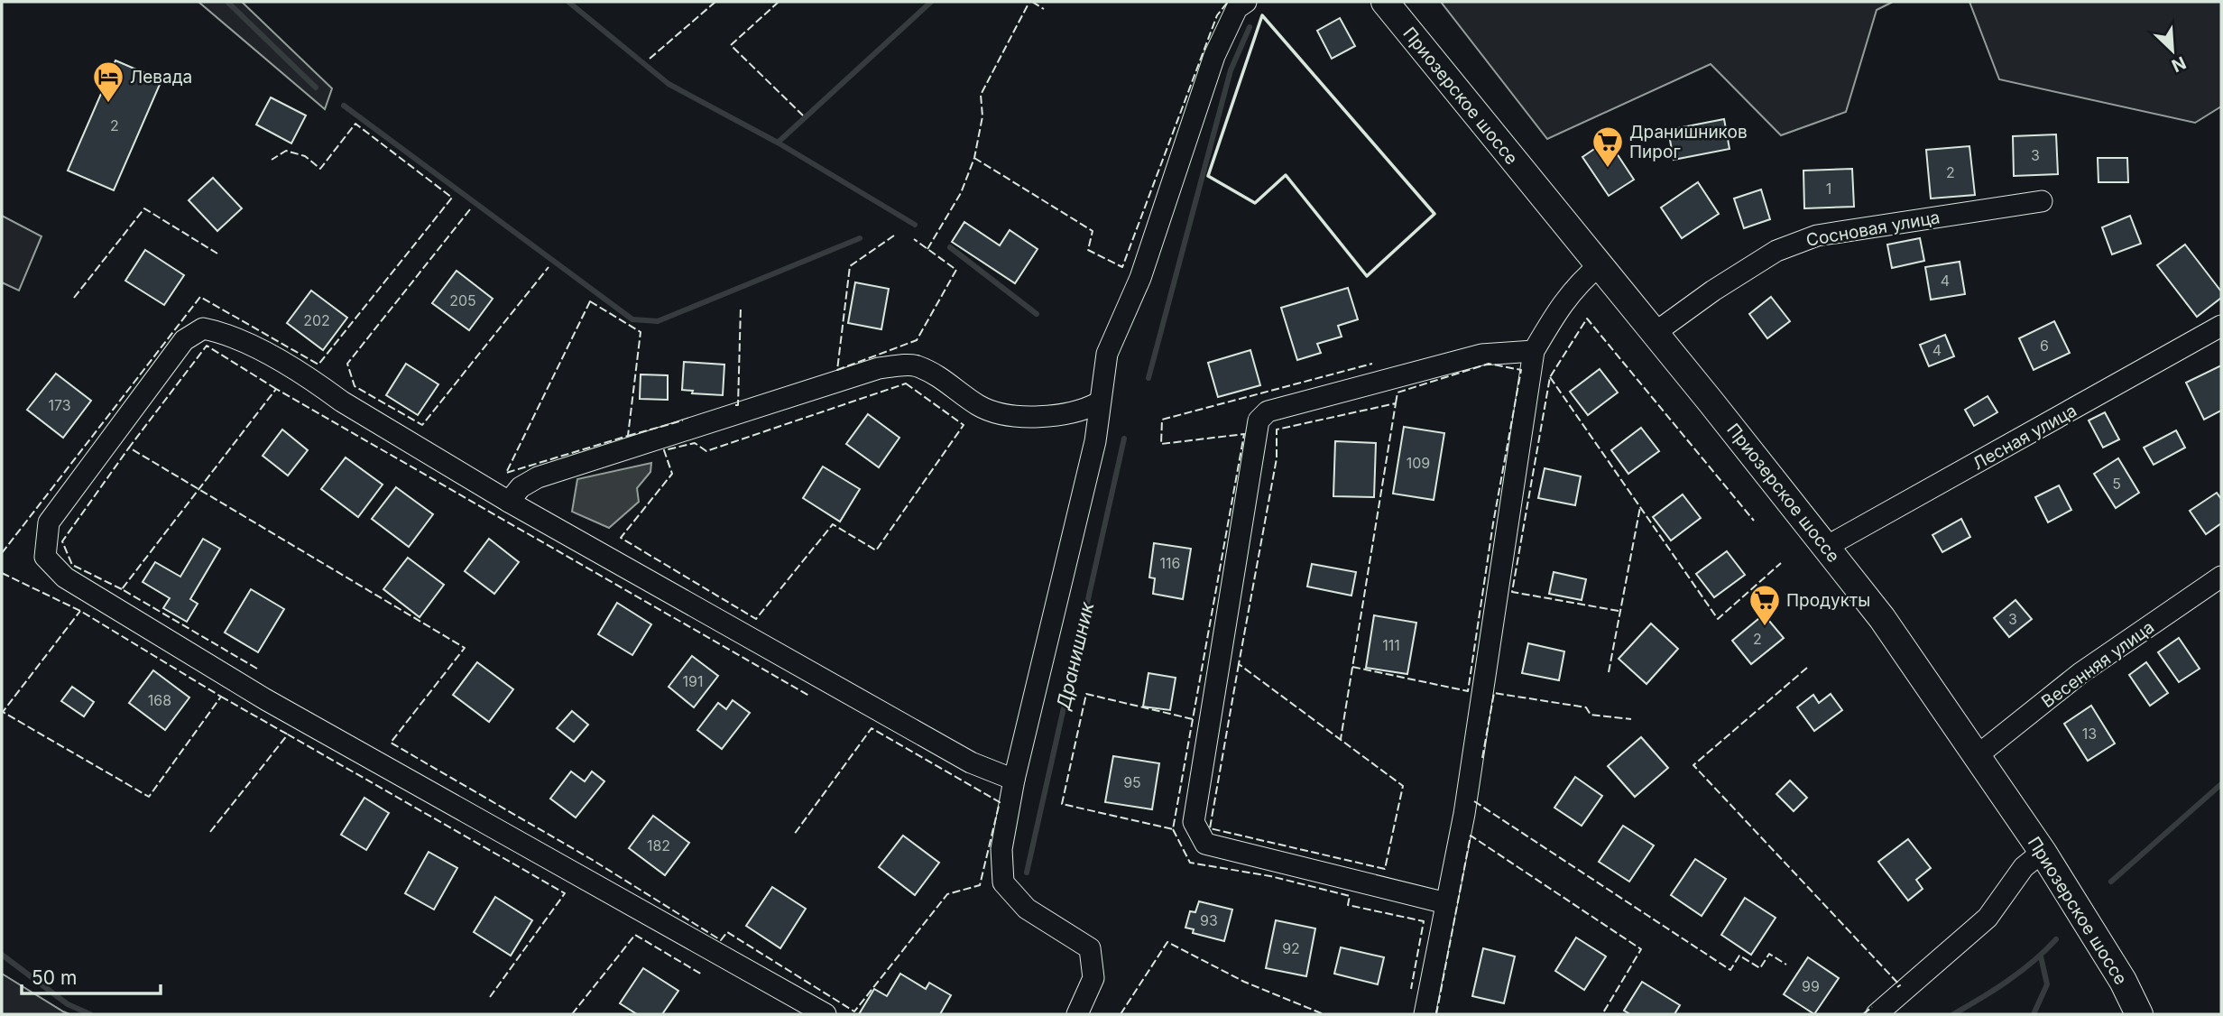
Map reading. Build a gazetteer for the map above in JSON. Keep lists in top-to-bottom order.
{
  "streets": {
    "main road": ["Приозерское шоссе"],
    "street": ["Сосновая улица", "Лесная улица", "Весенняя улица"]
  },
  "crossings": [
    ["Приозерское шоссе", "Сосновая улица"],
    ["Приозерское шоссе", "Лесная улица"],
    ["Приозерское шоссе", "Весенняя улица"]
  ],
  "water": ["Дранишник"],
  "places": {
    "hotel": ["Левада"],
    "supermarket": ["Дранишников Пирог", "Продукты"]
  },
  "house_numbers": [
    "2",
    "3",
    "2",
    "1",
    "4",
    "205",
    "202",
    "6",
    "4",
    "173",
    "109",
    "5",
    "116",
    "3",
    "2",
    "111",
    "191",
    "168",
    "13",
    "95",
    "182",
    "93",
    "92",
    "99"
  ],
  "scale_bar": "50 m",
  "north": "bottom right"
}
